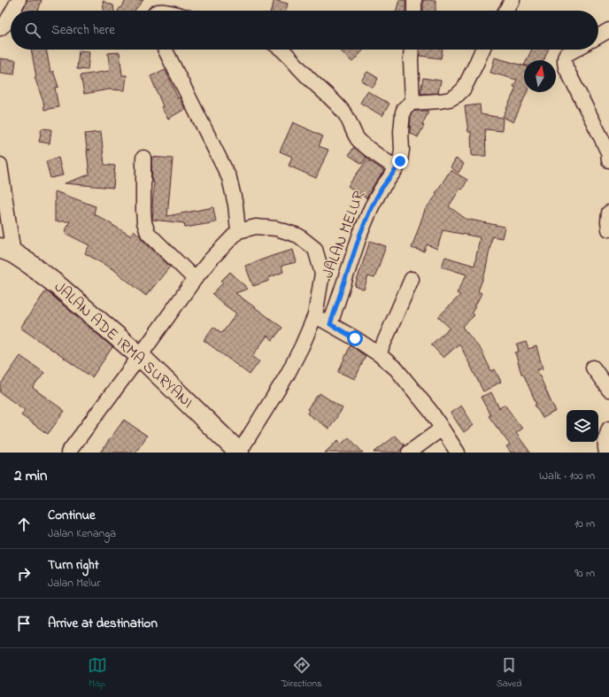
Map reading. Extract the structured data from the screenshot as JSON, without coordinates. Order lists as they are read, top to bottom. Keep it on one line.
{"streets":{"highway":["JALAN ADE IRMA SURYANI"],"street":["JALAN MELUR"]},"north":"top","page":{"search":"Search here","heading":["2 min","Walk · 100 m"],"list":[["Continue","Jalan Kenanga","10 m"],["Turn right","Jalan Melur","90 m"],"Arrive at destination"],"nav":["Map","Directions","Saved"]}}
